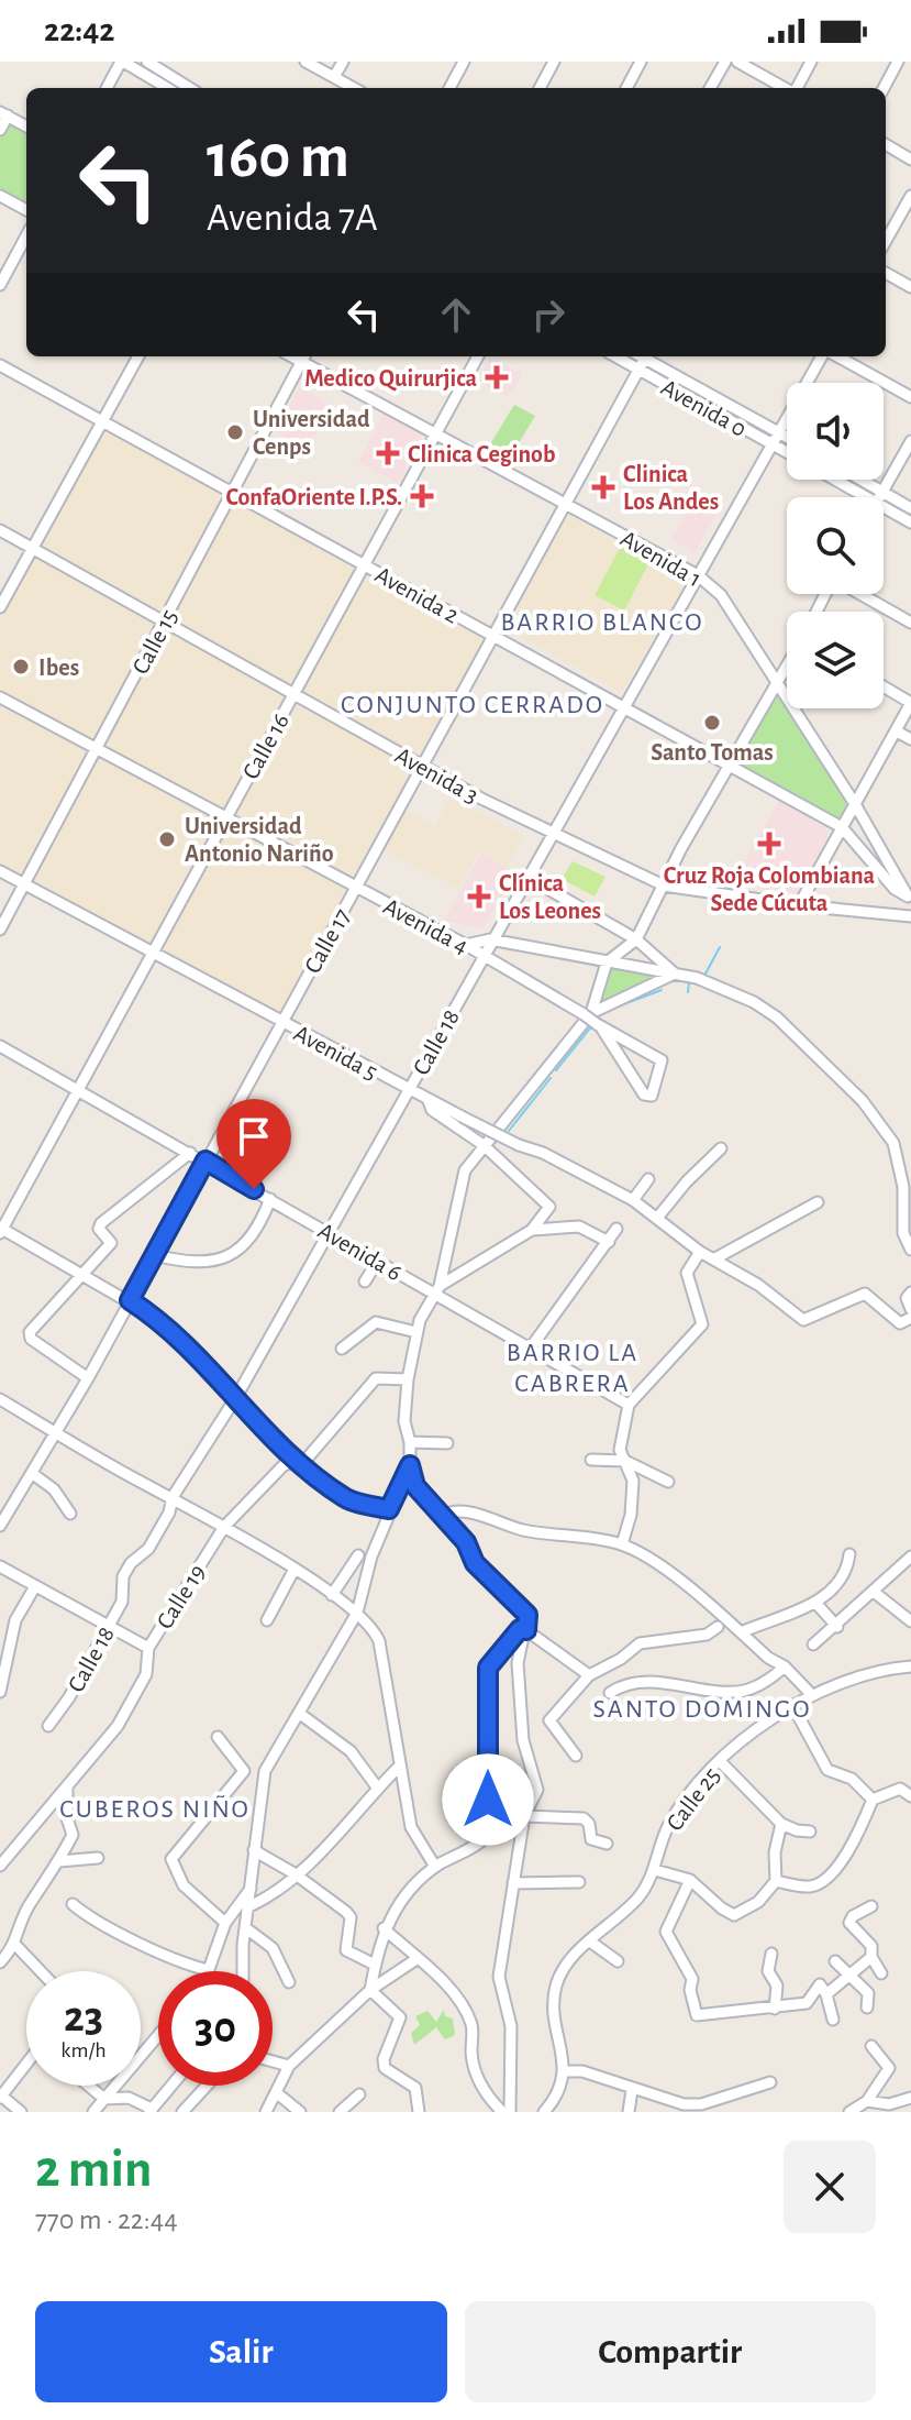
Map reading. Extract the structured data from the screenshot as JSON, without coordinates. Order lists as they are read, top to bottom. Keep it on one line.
{"streets":{"street":["Avenida 0","Avenida 1","Avenida 2","Calle 15","Calle 16","Avenida 3","Avenida 4","Calle 17","Calle 18","Avenida 5","Avenida 6","Calle 19","Calle 25"]},"crossings":[["Avenida 0","Calle 17"],["Avenida 0","Calle 18"],["Avenida 1","Avenida 2"],["Avenida 1","Calle 15"],["Avenida 1","Calle 16"],["Avenida 1","Calle 17"],["Avenida 1","Calle 18"],["Avenida 2","Calle 15"],["Avenida 2","Calle 16"],["Avenida 2","Calle 17"],["Avenida 2","Calle 18"],["Calle 15","Avenida 3"],["Calle 15","Avenida 4"],["Calle 15","Avenida 5"],["Calle 16","Avenida 3"],["Calle 16","Avenida 4"],["Calle 16","Avenida 5"],["Calle 16","Avenida 6"],["Avenida 3","Calle 17"],["Avenida 3","Calle 18"],["Avenida 4","Calle 17"],["Avenida 4","Calle 18"],["Calle 17","Avenida 5"],["Calle 17","Avenida 6"],["Calle 18","Avenida 5"],["Calle 18","Avenida 6"]],"districts":["BARRIO BLANCO","CONJUNTO CERRADO","BARRIO LA CABRERA","SANTO DOMINGO","CUBEROS NIÑO"],"places":{"health":["Medico Quirurjica","Clinica Ceginob","Clinica Los Andes","ConfaOriente I.P.S.","Cruz Roja Colombiana Sede Cúcuta","Clínica Los Leones"],"other":["Universidad Cenps","Ibes","Santo Tomas","Universidad Antonio Nariño"]},"page":{"status":"22:42","turn":["160 m","Avenida 7A"],"speed":"23 km/h","limit":"30","heading":["2 min","770 m · 22:44"],"buttons":["Salir","Compartir"]}}
